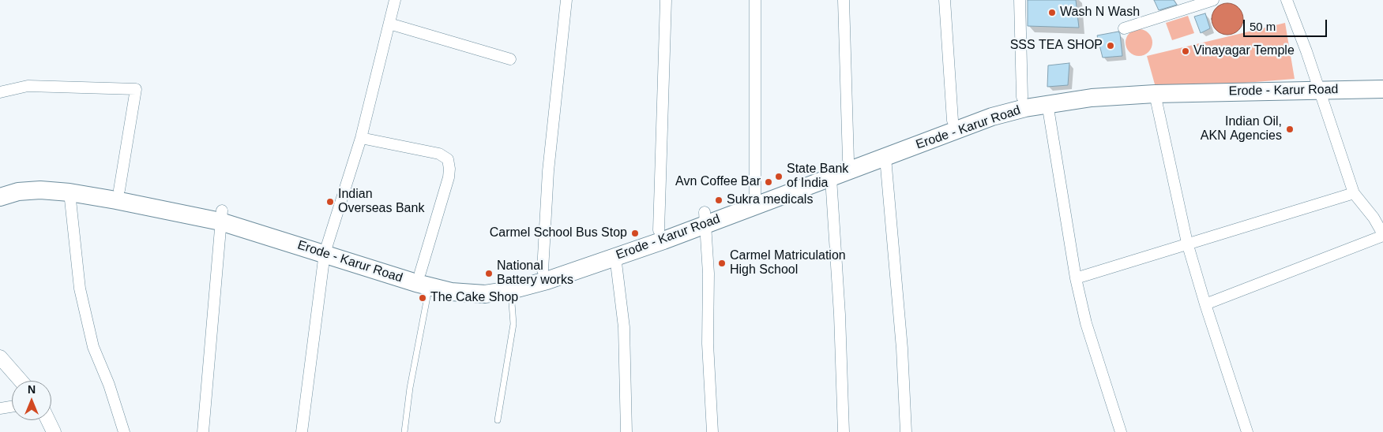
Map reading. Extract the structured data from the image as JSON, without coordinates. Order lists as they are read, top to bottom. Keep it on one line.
{"streets":{"main road":["Erode - Karur Road"]},"places":["Wash N Wash","SSS TEA SHOP","Vinayagar Temple","Indian Oil, AKN Agencies","State Bank of India","Avn Coffee Bar","Sukra medicals","Indian Overseas Bank","Carmel School Bus Stop","Carmel Matriculation High School","National Battery works","The Cake Shop"],"scale_bar":"50 m","north":"top"}
